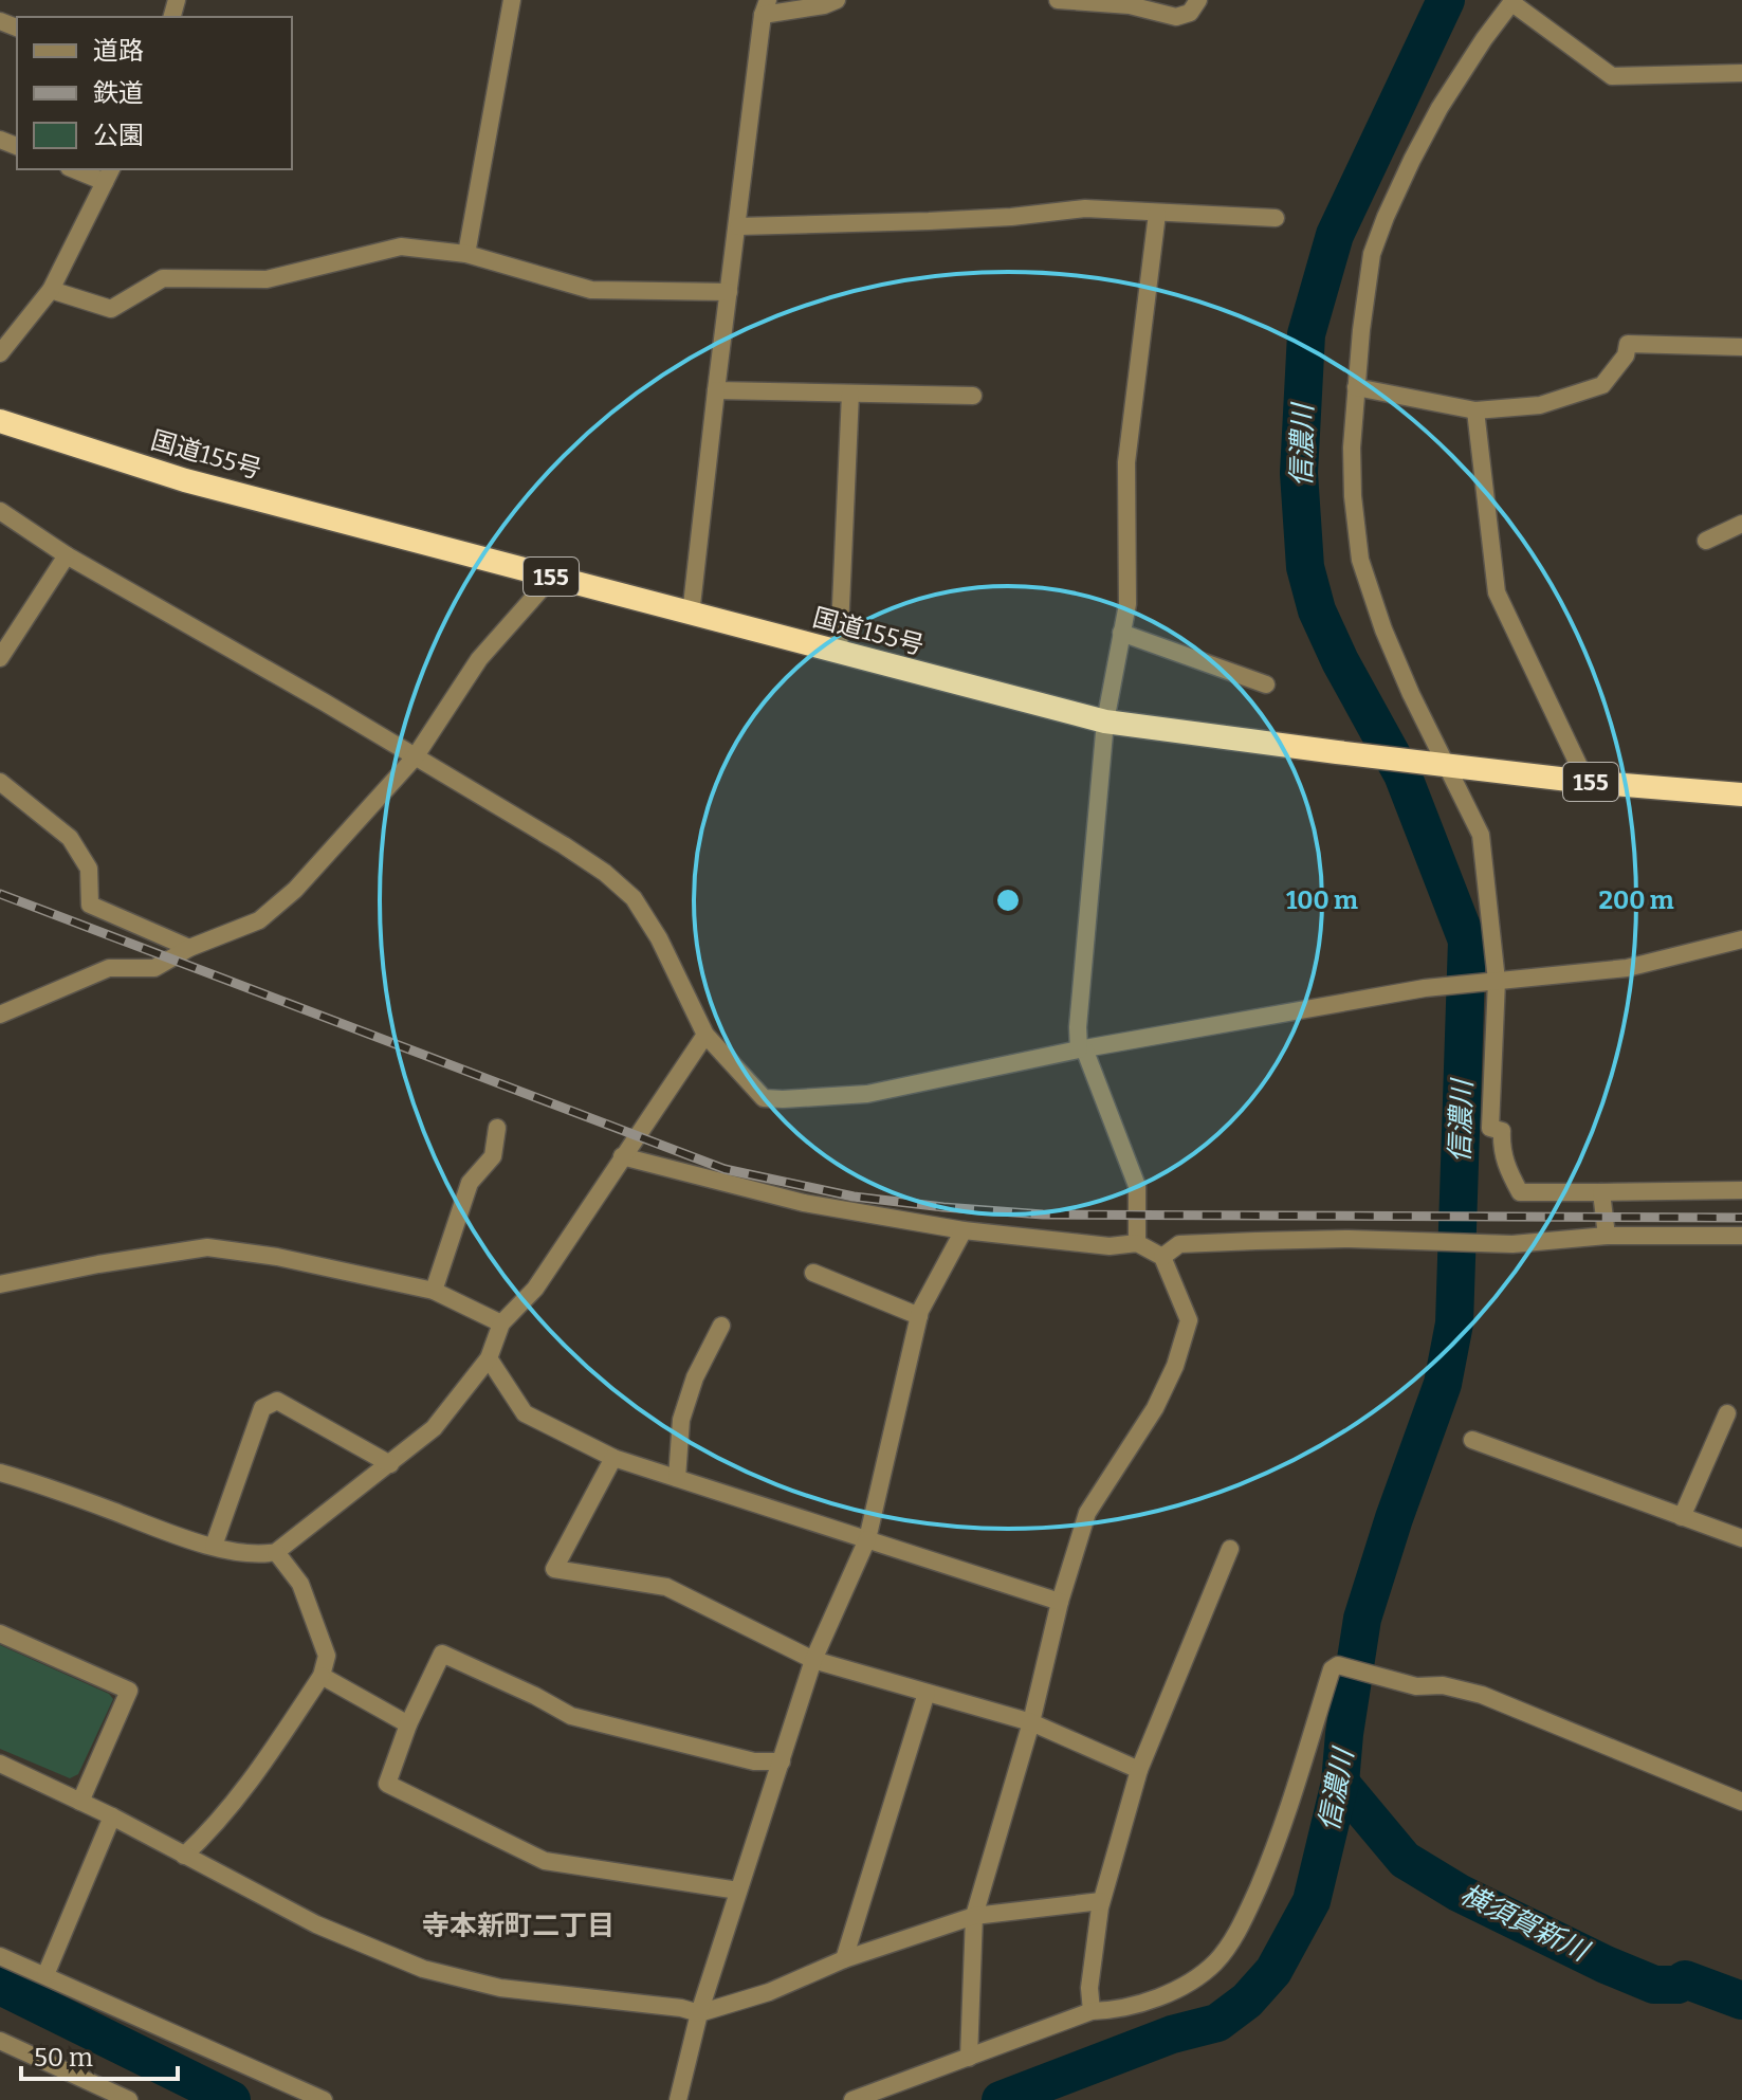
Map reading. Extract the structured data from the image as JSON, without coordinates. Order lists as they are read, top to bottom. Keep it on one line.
{"streets":{"highway":["国道155号","155"]},"districts":["寺本新町二丁目"],"water":["信濃川","横須賀新川"],"legend":["道路","鉄道","公園"],"scale_bar":"50 m","rings":["100 m","200 m"]}
